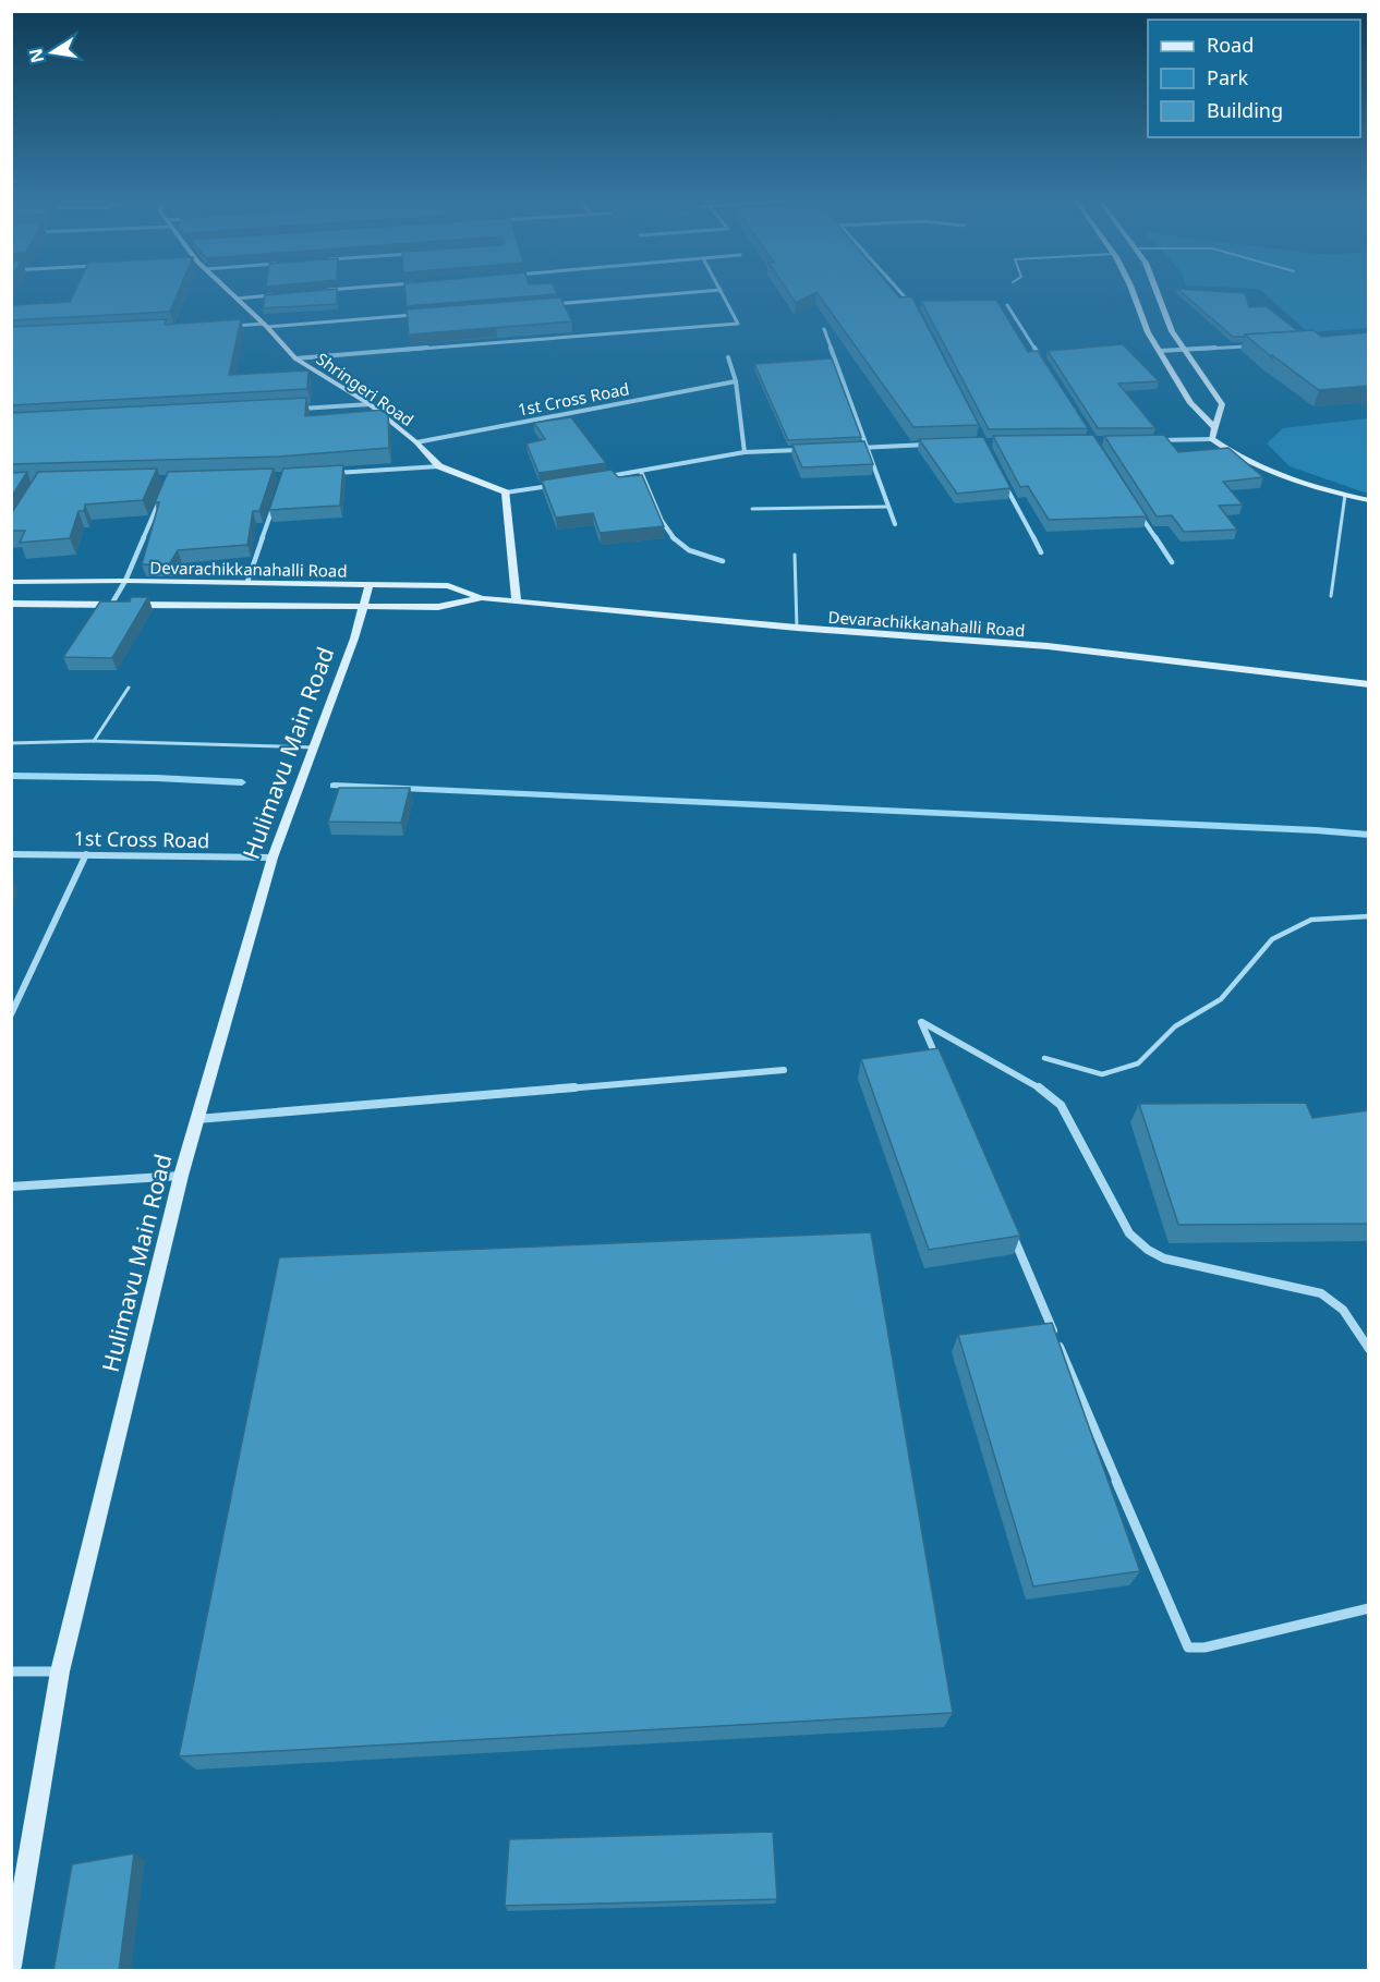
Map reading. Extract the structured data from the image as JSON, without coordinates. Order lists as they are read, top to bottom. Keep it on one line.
{"streets":{"main road":["Shringeri Road","Devarachikkanahalli Road","Hulimavu Main Road"],"street":["1st Cross Road"]},"crossings":[["Shringeri Road","1st Cross Road"],["1st Cross Road","Hulimavu Main Road"],["Devarachikkanahalli Road","Hulimavu Main Road"]],"legend":["Road","Park","Building"],"north":"left"}
